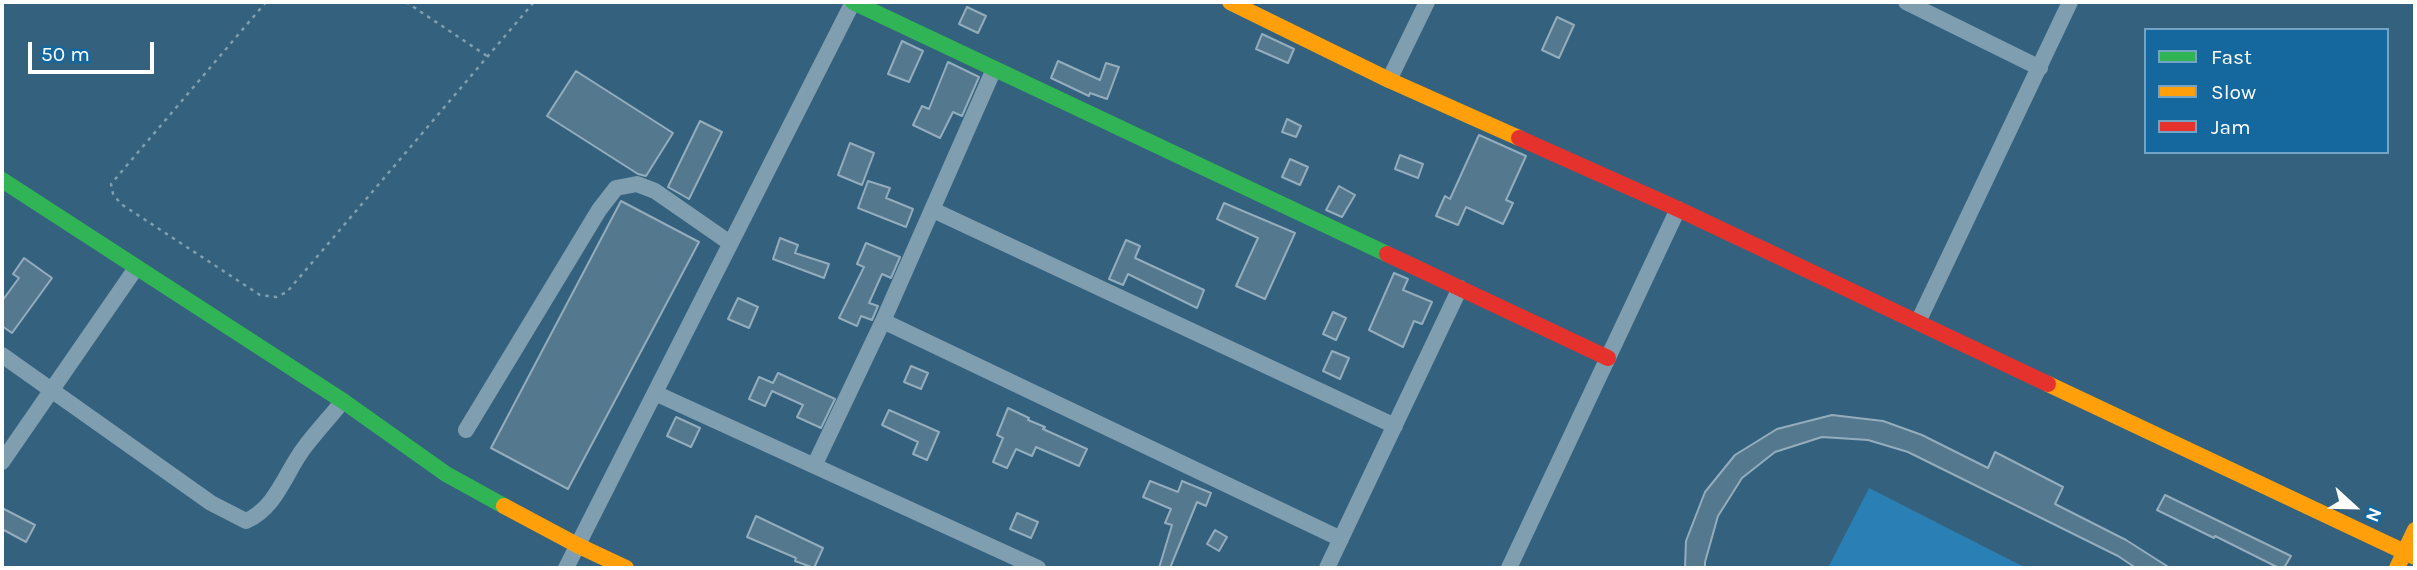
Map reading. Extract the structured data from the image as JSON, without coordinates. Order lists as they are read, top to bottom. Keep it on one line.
{"legend":["Fast","Slow","Jam"],"scale_bar":"50 m","north":"right"}
